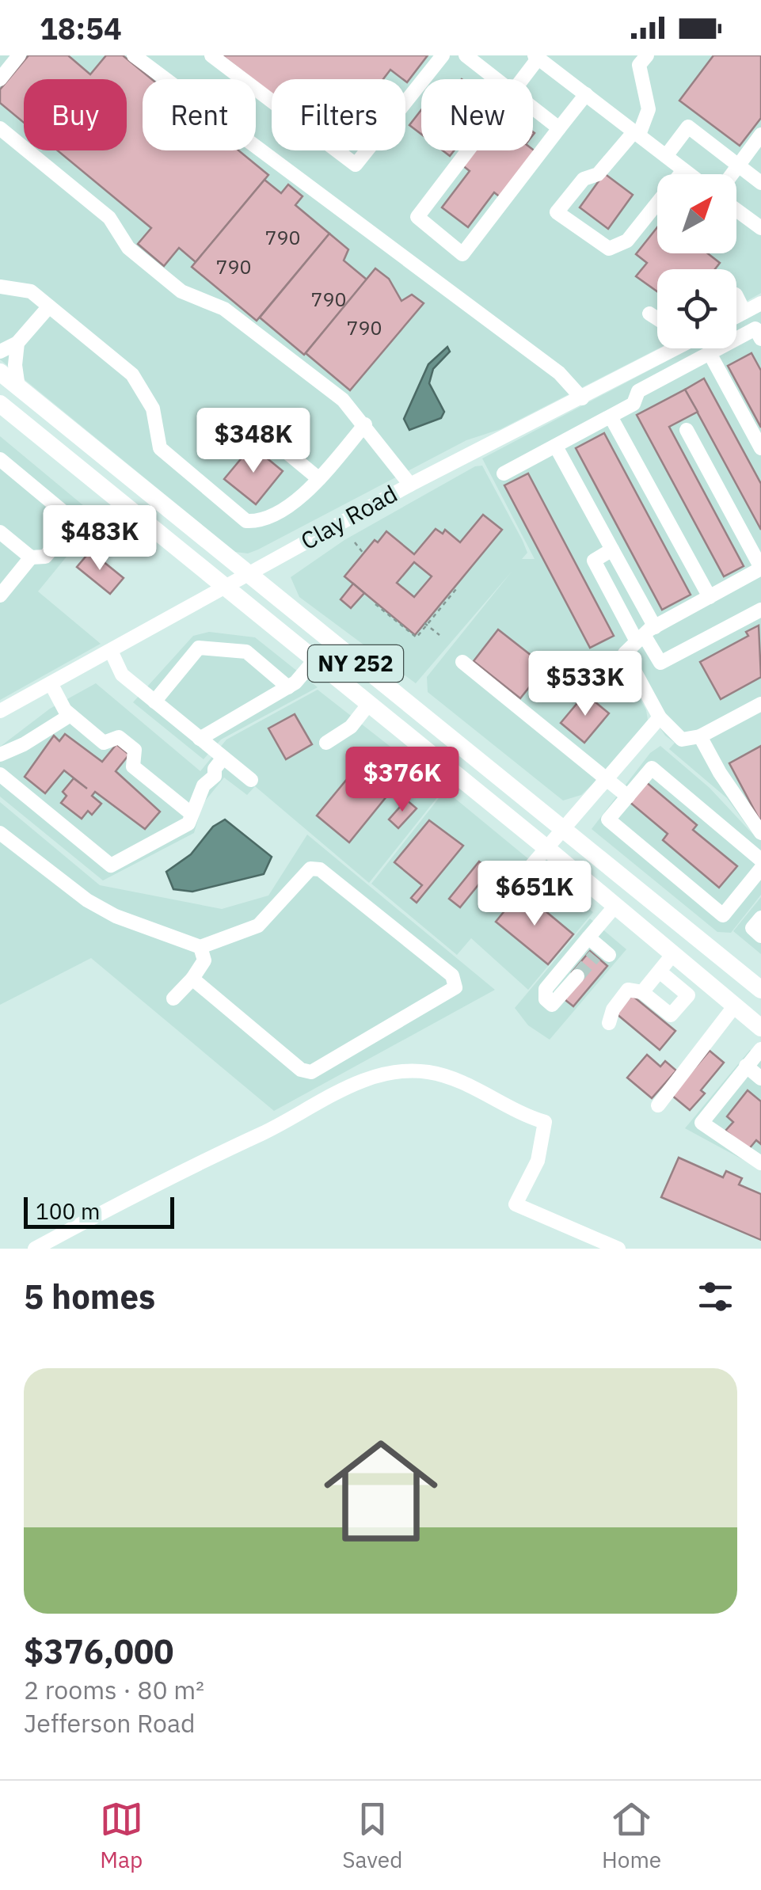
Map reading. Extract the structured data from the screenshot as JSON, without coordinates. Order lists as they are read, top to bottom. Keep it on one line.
{"streets":{"main road":["NY 252"],"street":["Clay Road"]},"crossings":[["Clay Road","NY 252"]],"house_numbers":["790","790","790","790"],"scale_bar":"100 m","north":"top right","page":{"status":"18:54","chip":["Buy","Rent","Filters","New"],"price":["$348K","$483K","$533K","$376K","$651K"],"scale":"100 m","heading":"5 homes","list":[{"name":"$376,000","note":"2 rooms · 80 m² · Jefferson Road"}],"tabs":["Map","Saved","Home"]}}
